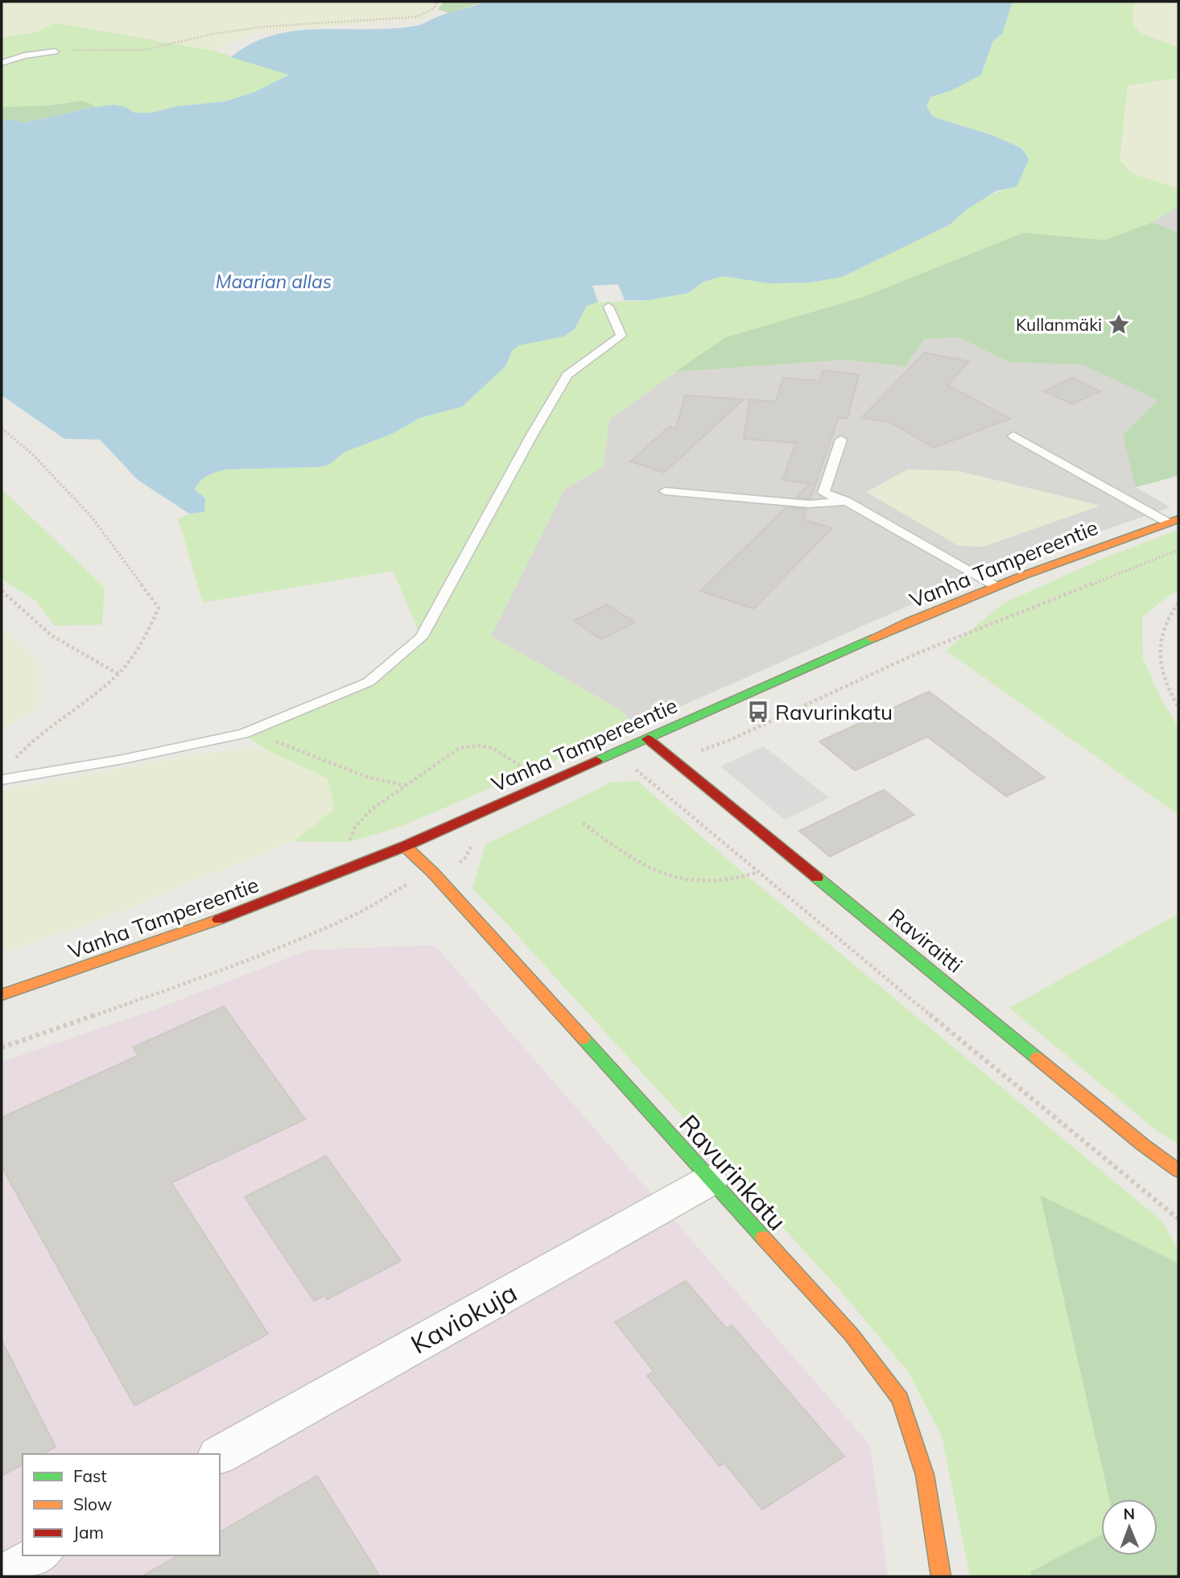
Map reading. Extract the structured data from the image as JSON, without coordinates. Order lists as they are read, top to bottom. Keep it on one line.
{"streets":{"street":["Vanha Tampereentie","Raviraitti","Ravurinkatu","Kaviokuja"]},"crossings":[["Vanha Tampereentie","Raviraitti"],["Vanha Tampereentie","Ravurinkatu"],["Ravurinkatu","Kaviokuja"]],"water":["Maarian allas"],"places":{"place":["Kullanmäki"],"bus stop":["Ravurinkatu"]},"legend":["Fast","Slow","Jam"],"north":"top"}
